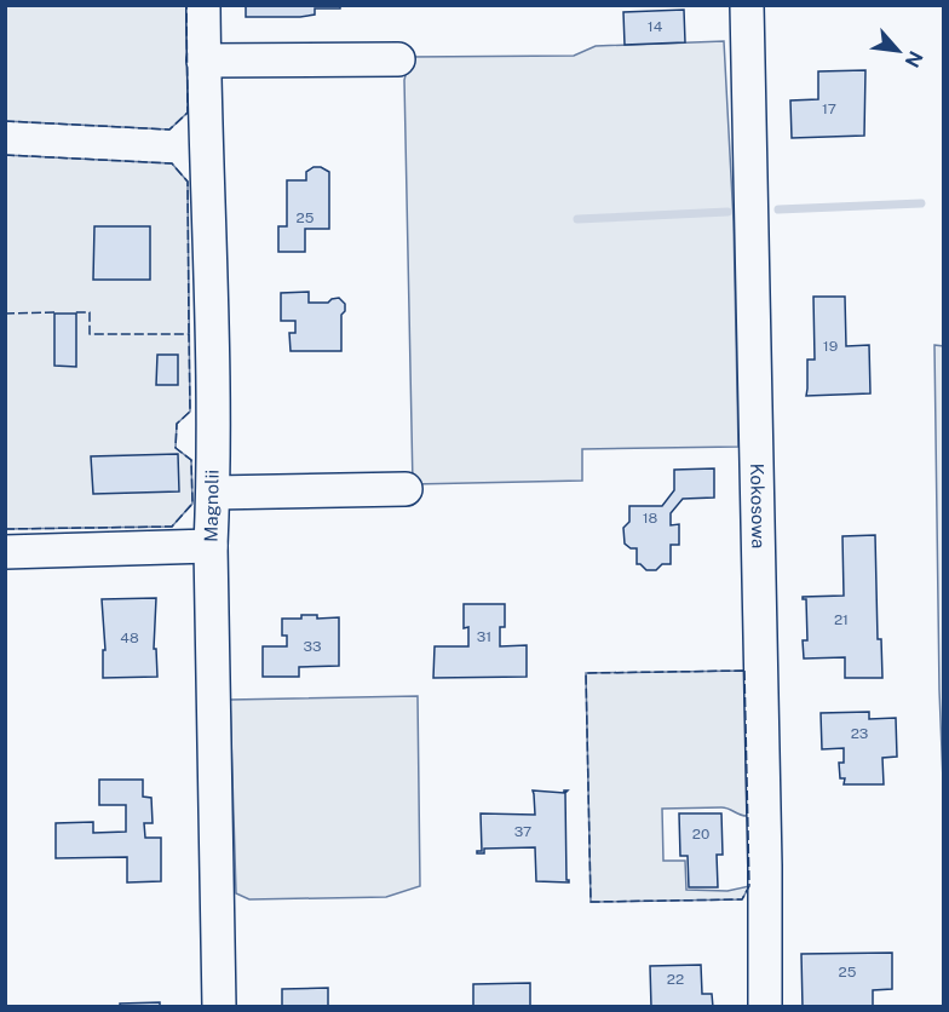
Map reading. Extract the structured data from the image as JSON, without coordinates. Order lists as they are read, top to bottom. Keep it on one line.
{"streets":{"street":["Magnolii","Kokosowa"]},"house_numbers":["14","17","25","19","18","21","31","48","33","23","37","20","25","22"],"north":"bottom right"}
